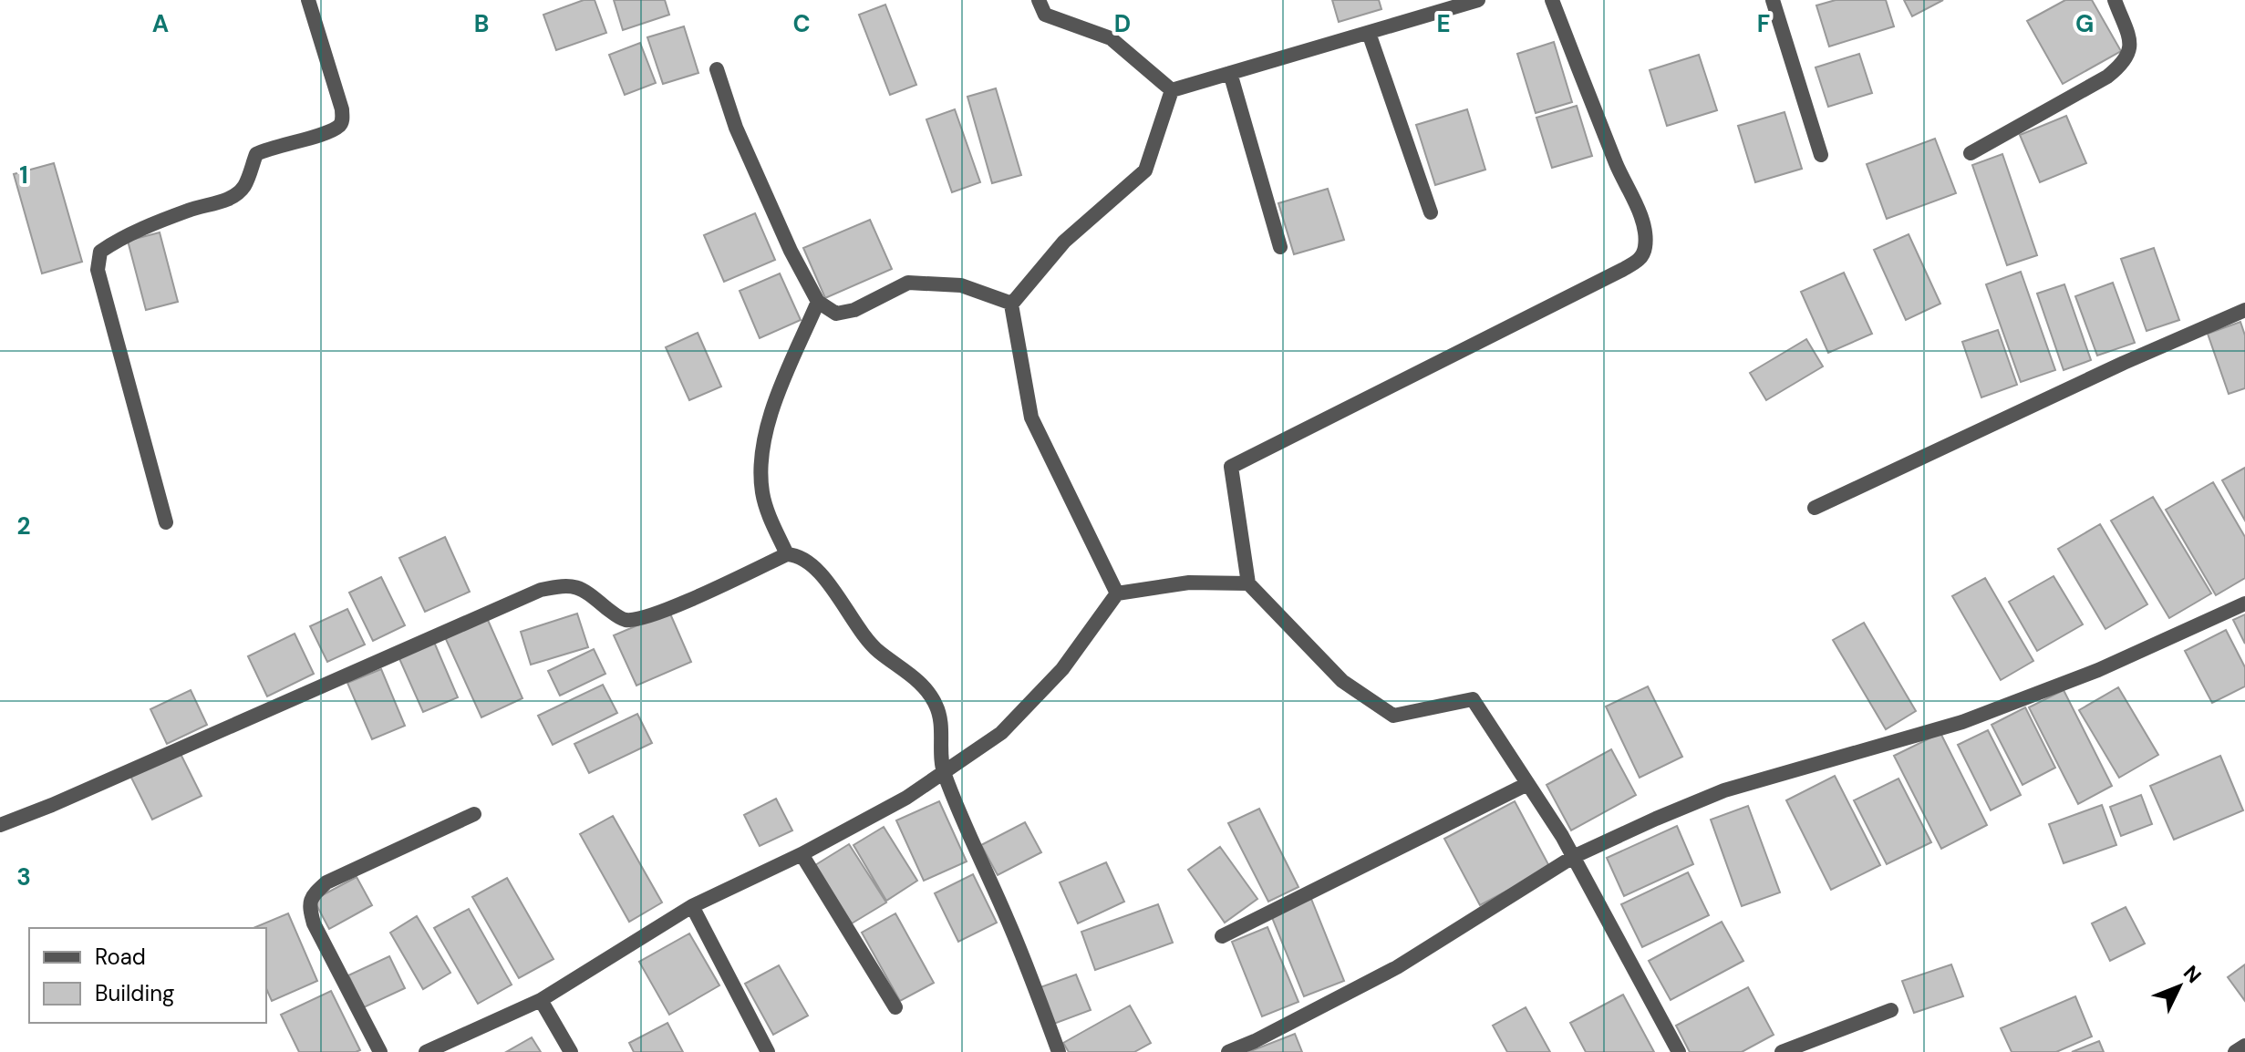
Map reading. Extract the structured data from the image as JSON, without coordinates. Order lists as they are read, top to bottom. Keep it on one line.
{"legend":["Road","Building"],"north":"top right","grid":{"columns":["A","B","C","D","E","F","G"],"rows":["1","2","3"]}}
